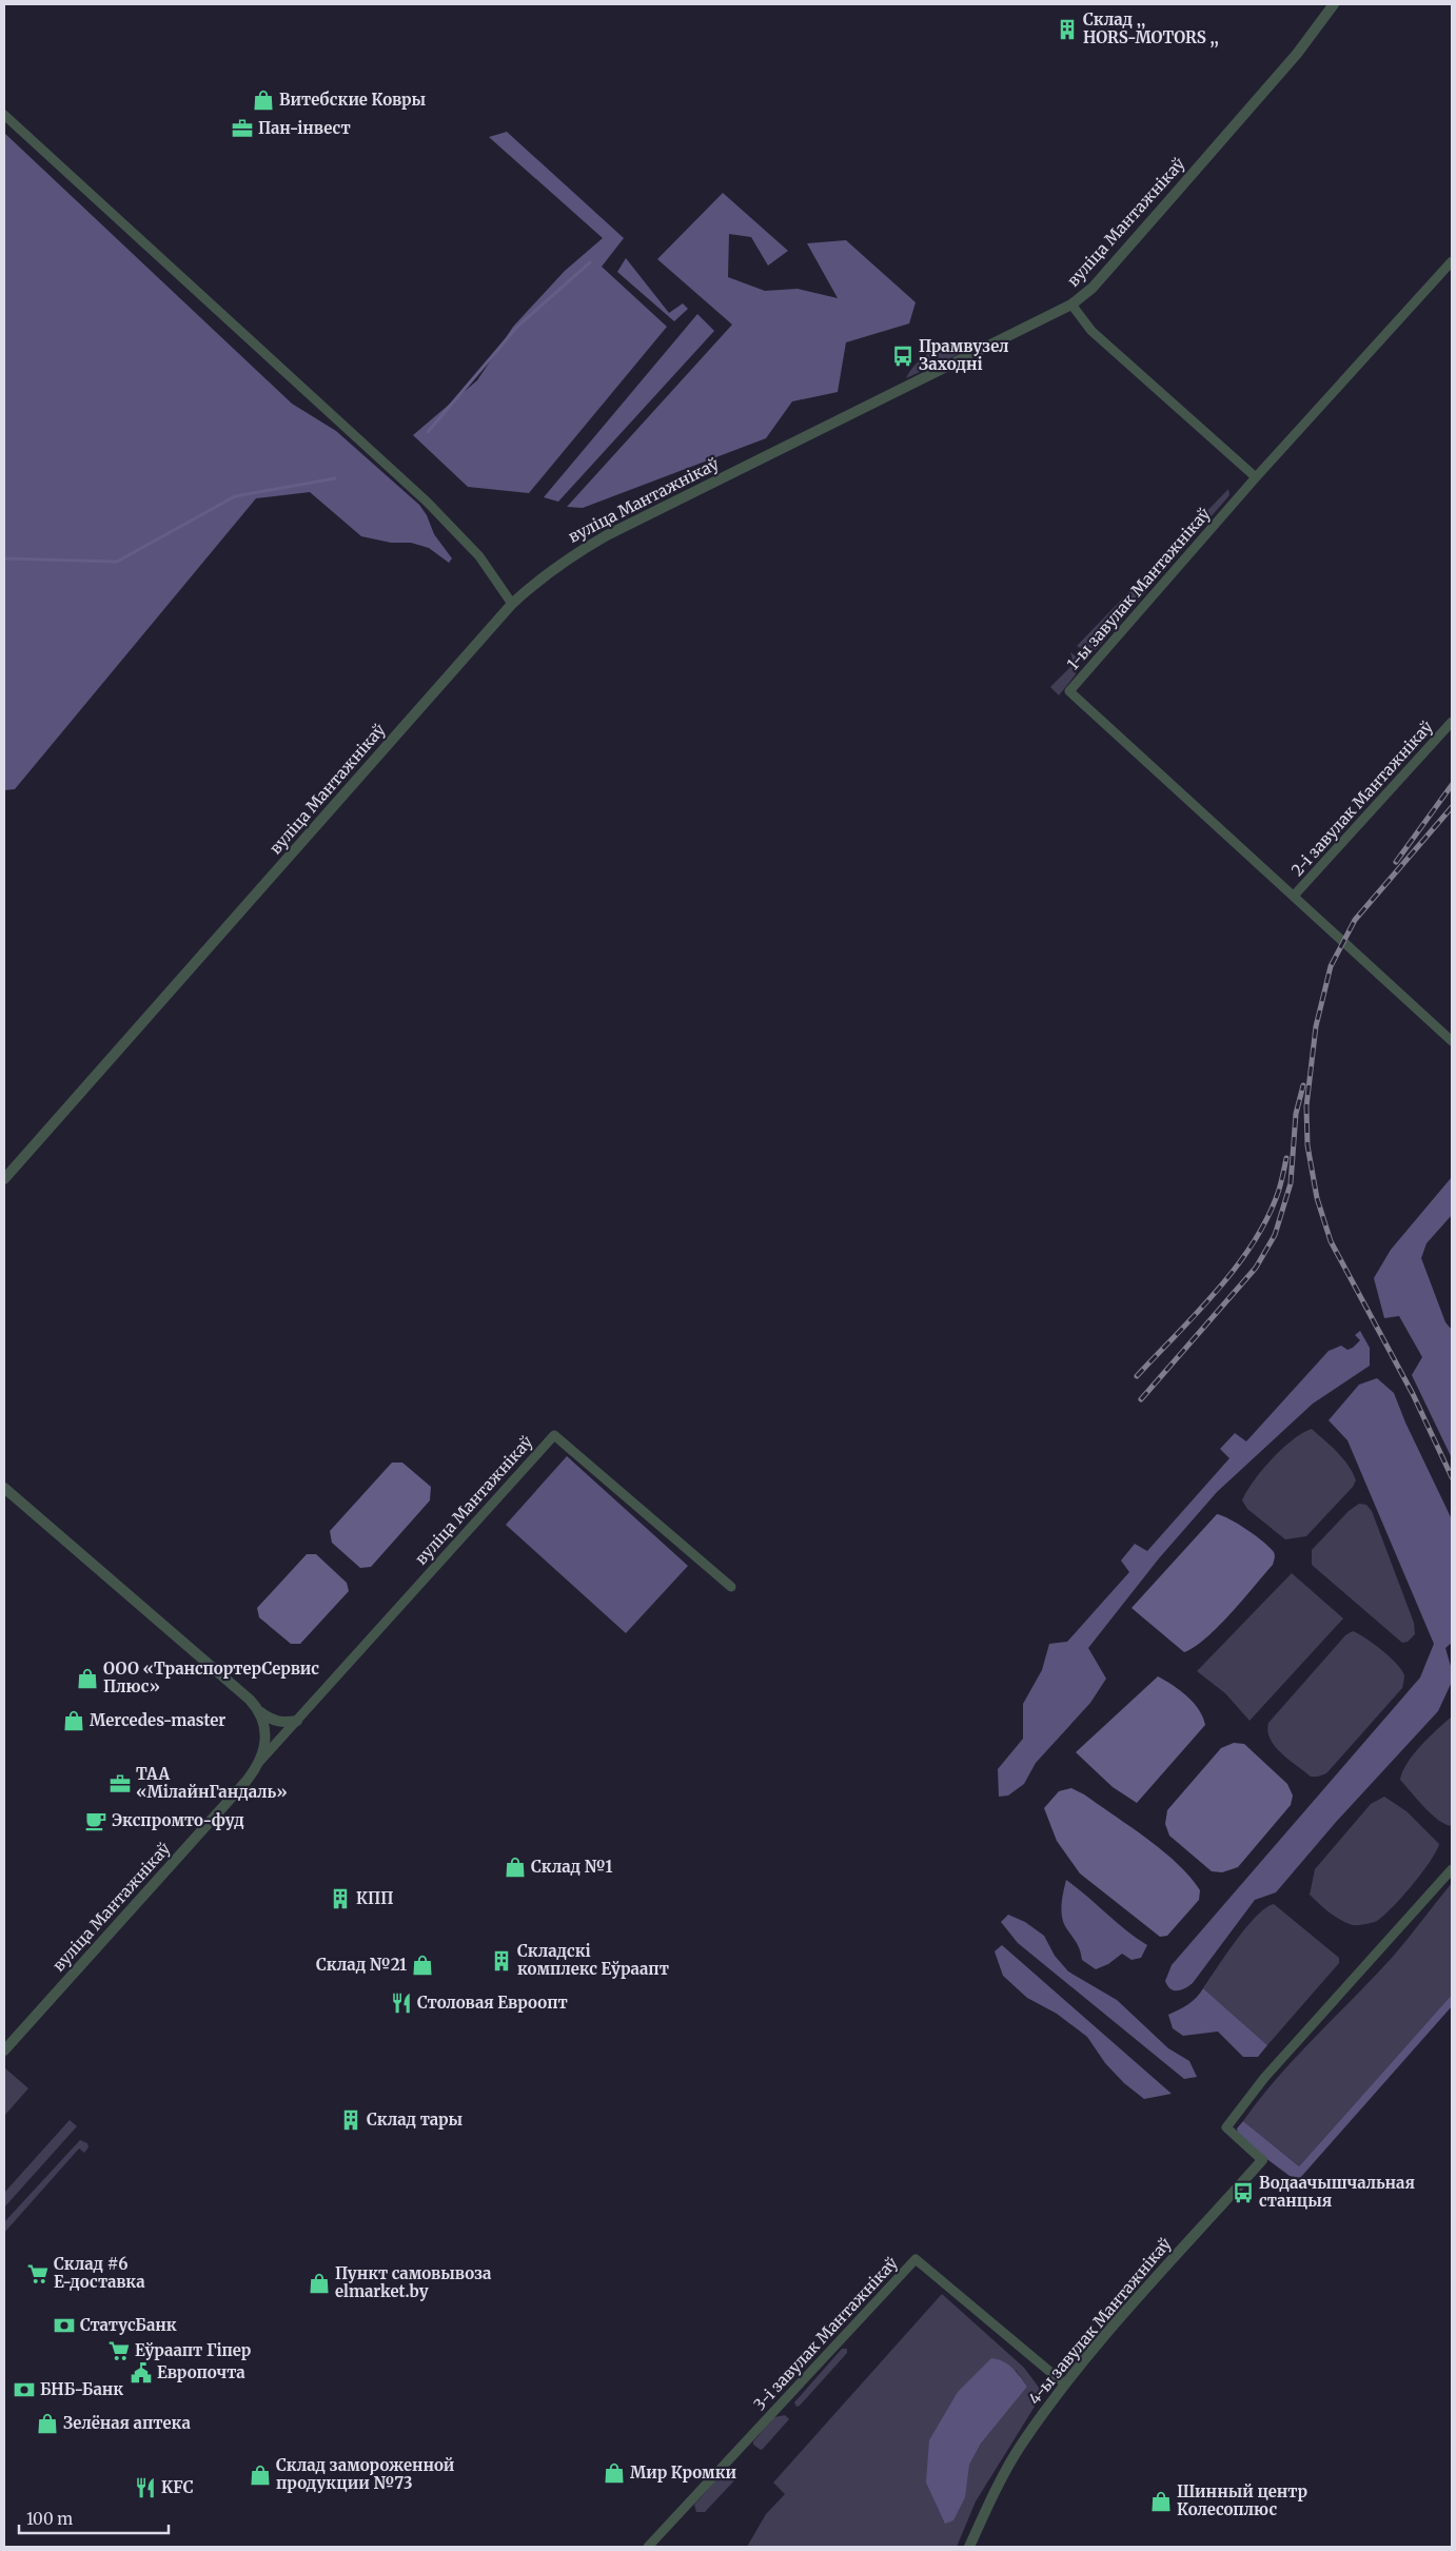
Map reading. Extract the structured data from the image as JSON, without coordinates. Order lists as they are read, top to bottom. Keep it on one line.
{"streets":{"street":["вуліца Мантажнікаў","1-ы завулак Мантажнікаў","2-і завулак Мантажнікаў","4-ы завулак Мантажнікаў","3-і завулак Мантажнікаў"]},"crossings":[["1-ы завулак Мантажнікаў","2-і завулак Мантажнікаў"],["4-ы завулак Мантажнікаў","3-і завулак Мантажнікаў"]],"places":{"building":["Склад ,, HORS-MOTORS ,,","КПП","Складскі комплекс Еўраапт","Склад тары"],"shop":["Витебские Ковры","ООО «ТранспортерСервис Плюс»","Mercedes-master","Склад №1","Склад №21","Пункт самовывоза elmarket.by","Зелёная аптека","Мир Кромки","Склад замороженной продукции №73","Шинный центр Колесоплюс"],"office":["Пан-інвест","ТАА «МілайнГандаль»"],"bus stop":["Прамвузел Заходні","Водаачышчальная станцыя"],"cafe":["Экспромто-фуд"],"restaurant":["Столовая Евроопт","KFC"],"supermarket":["Склад #6 Е-доставка","Еўраапт Гіпер"],"bank":["СтатусБанк","БНБ-Банк"],"public building":["Европочта"]},"scale_bar":"100 m"}
